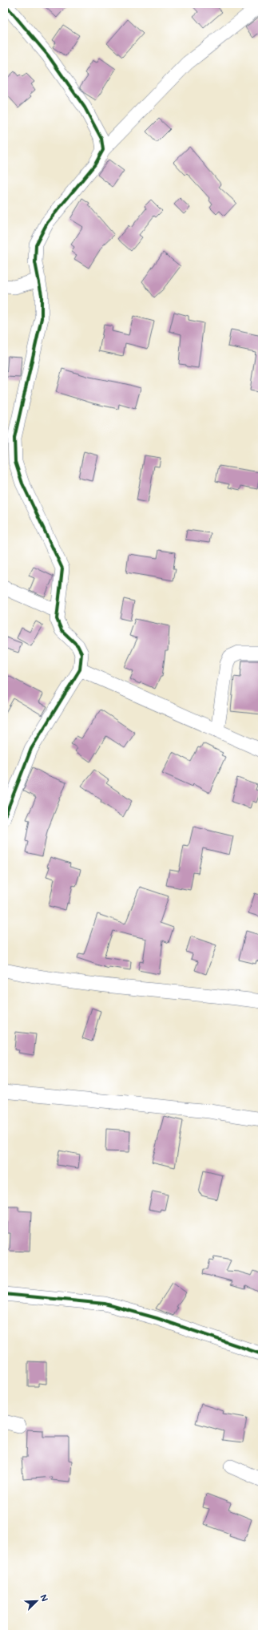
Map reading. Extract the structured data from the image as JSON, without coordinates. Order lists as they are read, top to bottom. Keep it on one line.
{"north":"top right"}
